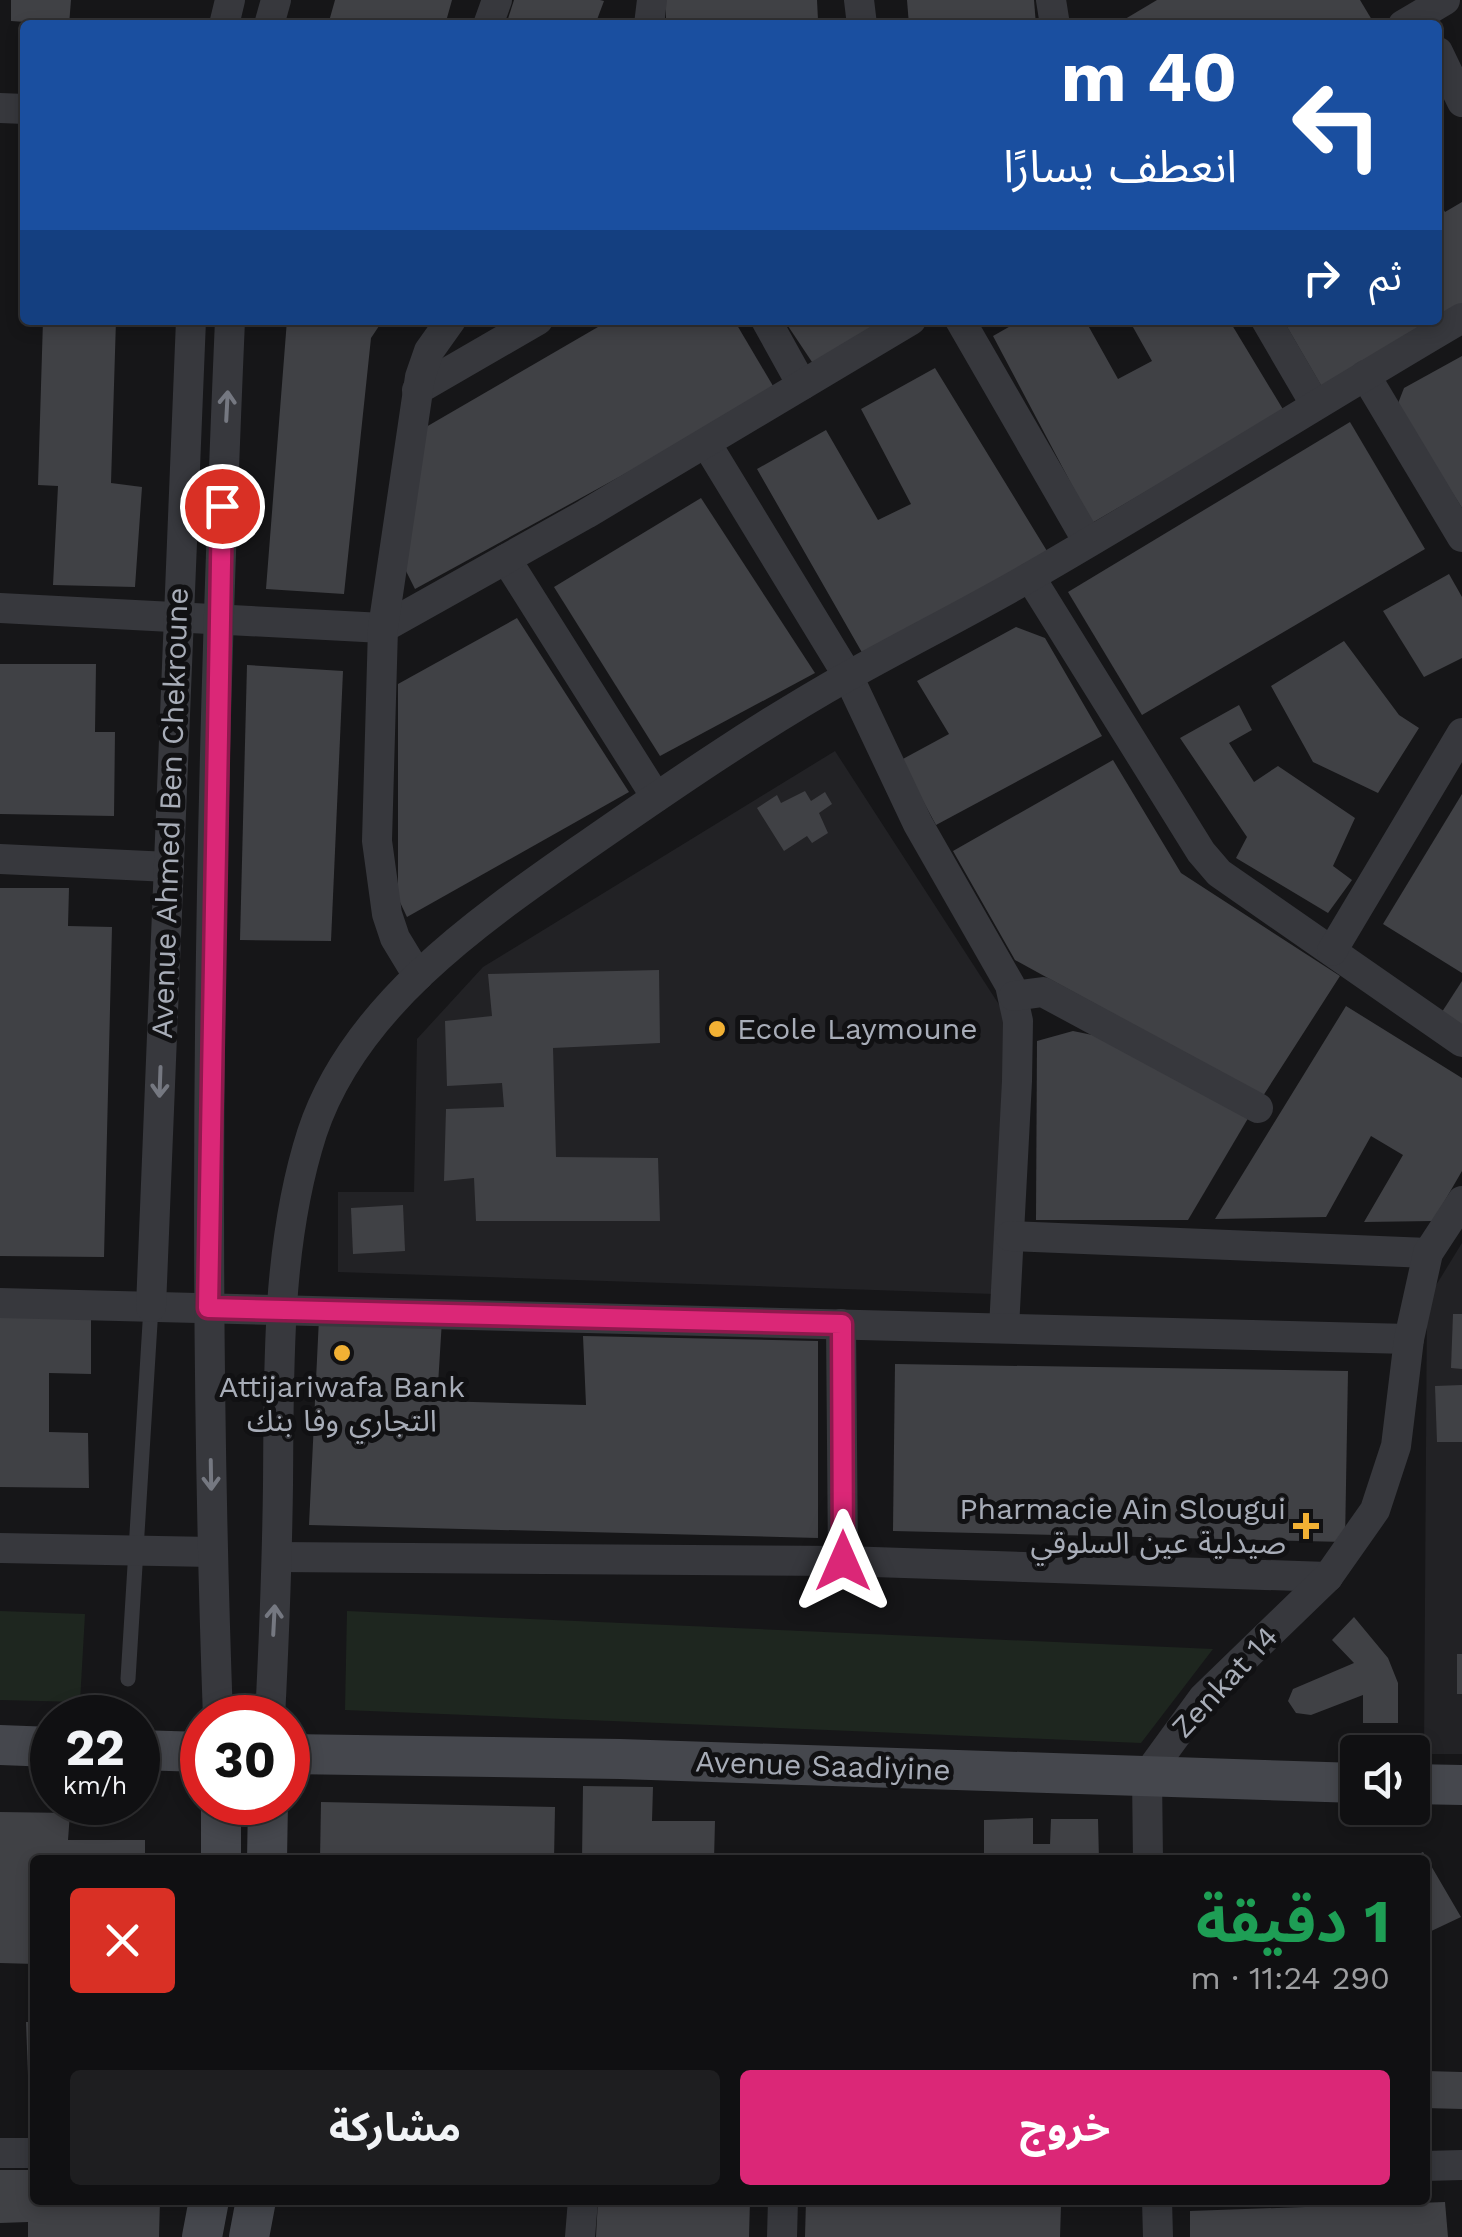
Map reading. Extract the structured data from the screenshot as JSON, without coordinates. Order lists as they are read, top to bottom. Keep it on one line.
{"streets":{"main road":["Avenue Saadiyine"],"street":["Avenue Ahmed Ben Chekroune","Zenkat 14"]},"crossings":[["Zenkat 14","Avenue Saadiyine"]],"places":{"other":["Ecole Laymoune","Attijariwafa Bank التجاري وفا بنك"],"health":["Pharmacie Ain Slougui صيدلية عين السلوقي"]},"page":{"turn":["40 m","انعطف يسارًا"],"then":"ثم","speed":"22 km/h","limit":"30","heading":["1 دقيقة","290 m · 11:24"],"buttons":["خروج","مشاركة"]}}
